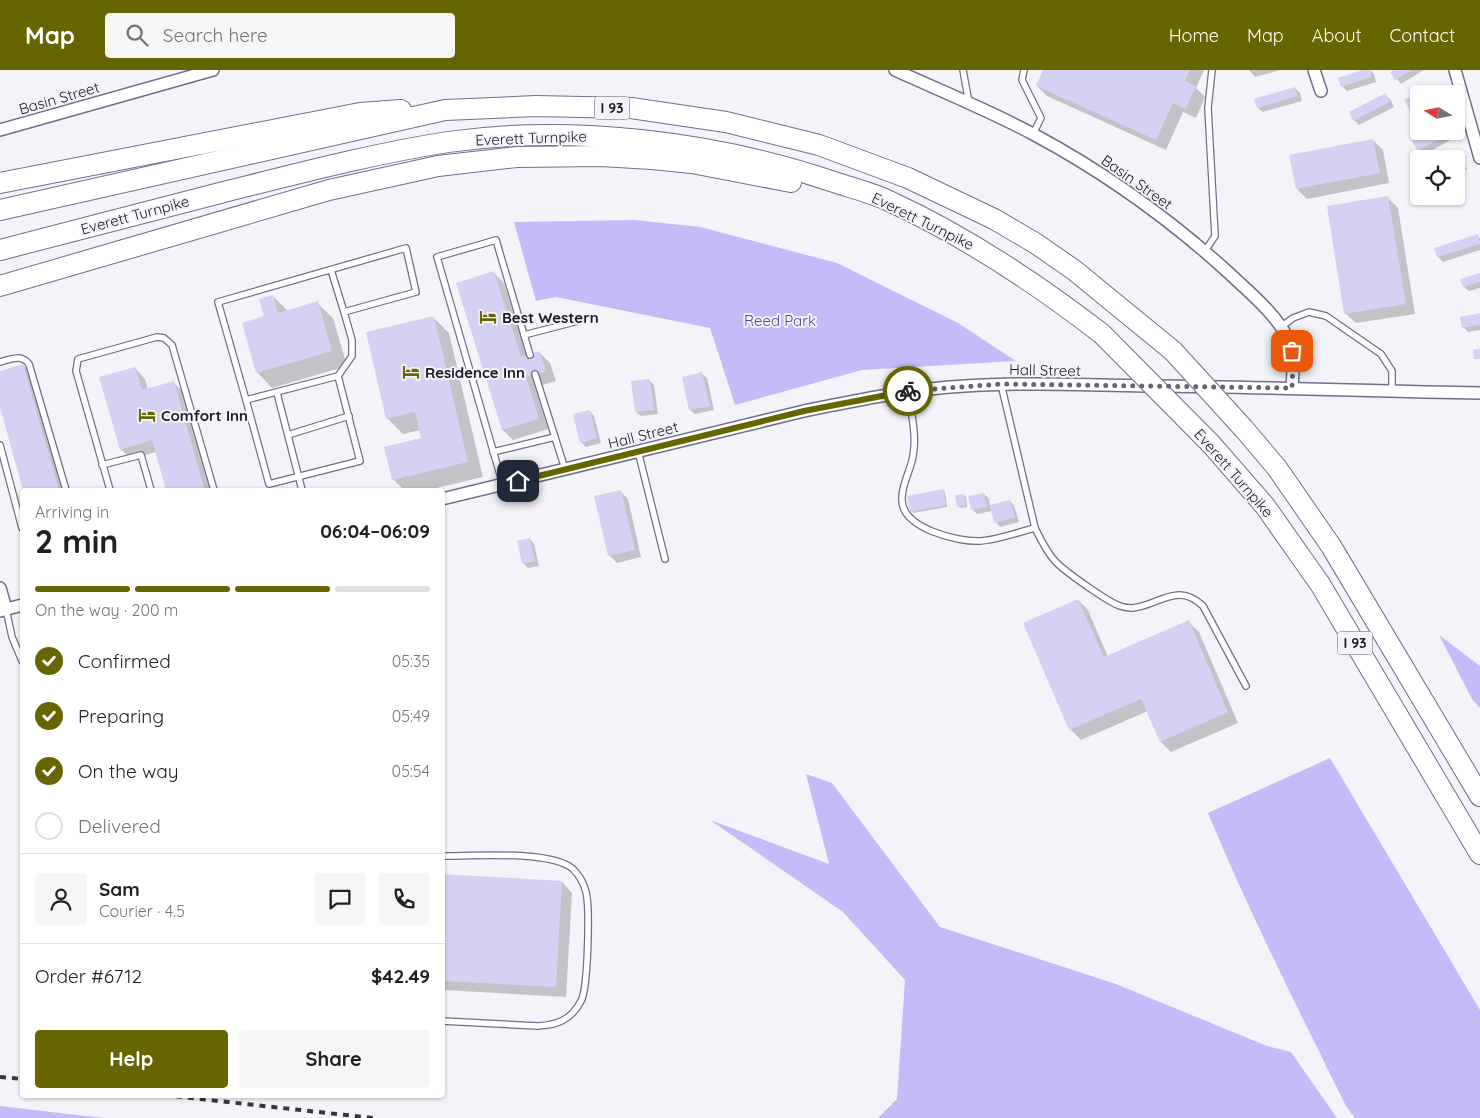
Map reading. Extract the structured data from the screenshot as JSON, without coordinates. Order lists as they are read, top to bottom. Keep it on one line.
{"streets":{"highway":["I 93","Everett Turnpike"],"street":["Basin Street","Hall Street"]},"crossings":[["Basin Street","Hall Street"]],"parks":["Reed Park"],"places":{"hotel":["Best Western","Residence Inn","Comfort Inn"]},"north":"left","page":{"header":"Map","search":"Search here","nav":["Home","Map","About","Contact"],"heading":["2 min","Arriving in","06:04–06:09"],"panel":["Sam","Courier · 4.5","Order #6712","$42.49"],"bar":"On the way · 200 m","list":[["Confirmed","05:35"],["Preparing","05:49"],["On the way","05:54"],"Delivered"],"buttons":["Help","Share"]}}
